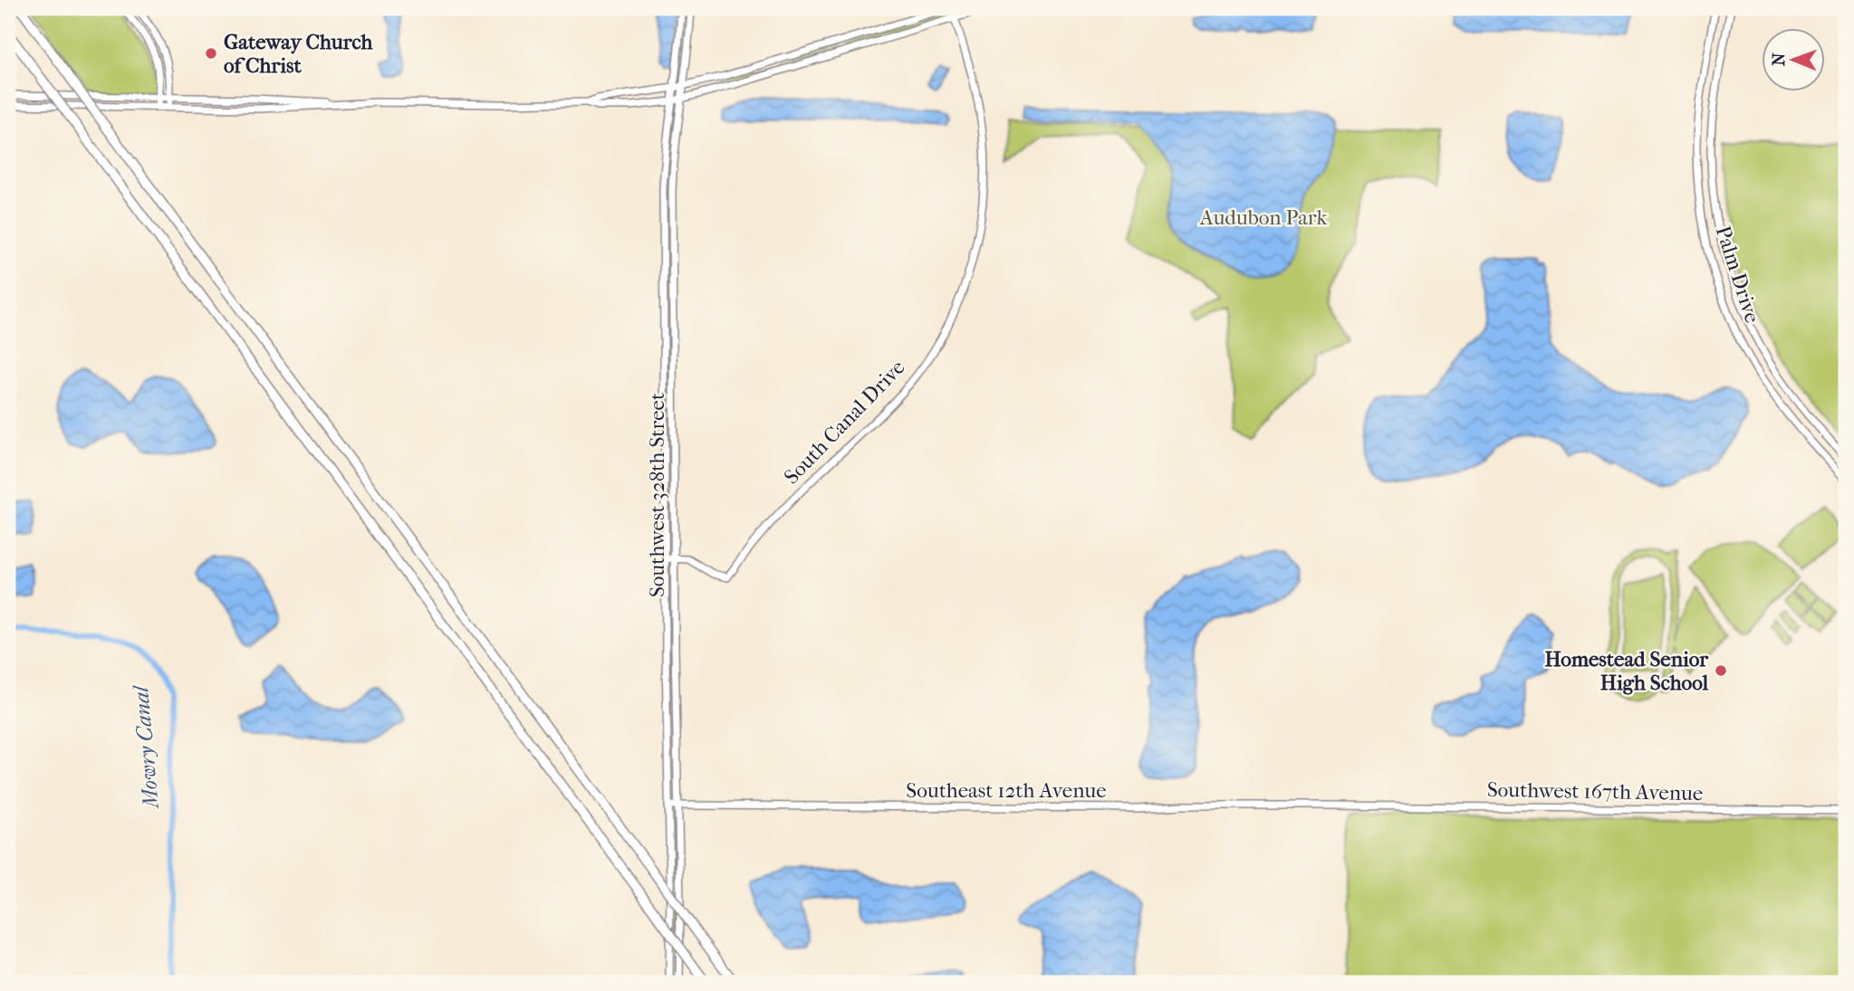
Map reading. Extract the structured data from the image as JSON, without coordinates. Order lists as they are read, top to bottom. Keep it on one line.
{"streets":{"street":["Palm Drive","South Canal Drive","Southwest 328th Street","Southeast 12th Avenue","Southwest 167th Avenue"]},"crossings":[["South Canal Drive","Southwest 328th Street"],["Southwest 328th Street","Southeast 12th Avenue"],["Southeast 12th Avenue","Southwest 167th Avenue"]],"water":["Mowry Canal"],"parks":["Audubon Park"],"places":["Gateway Church of Christ","Homestead Senior High School"],"north":"left"}
